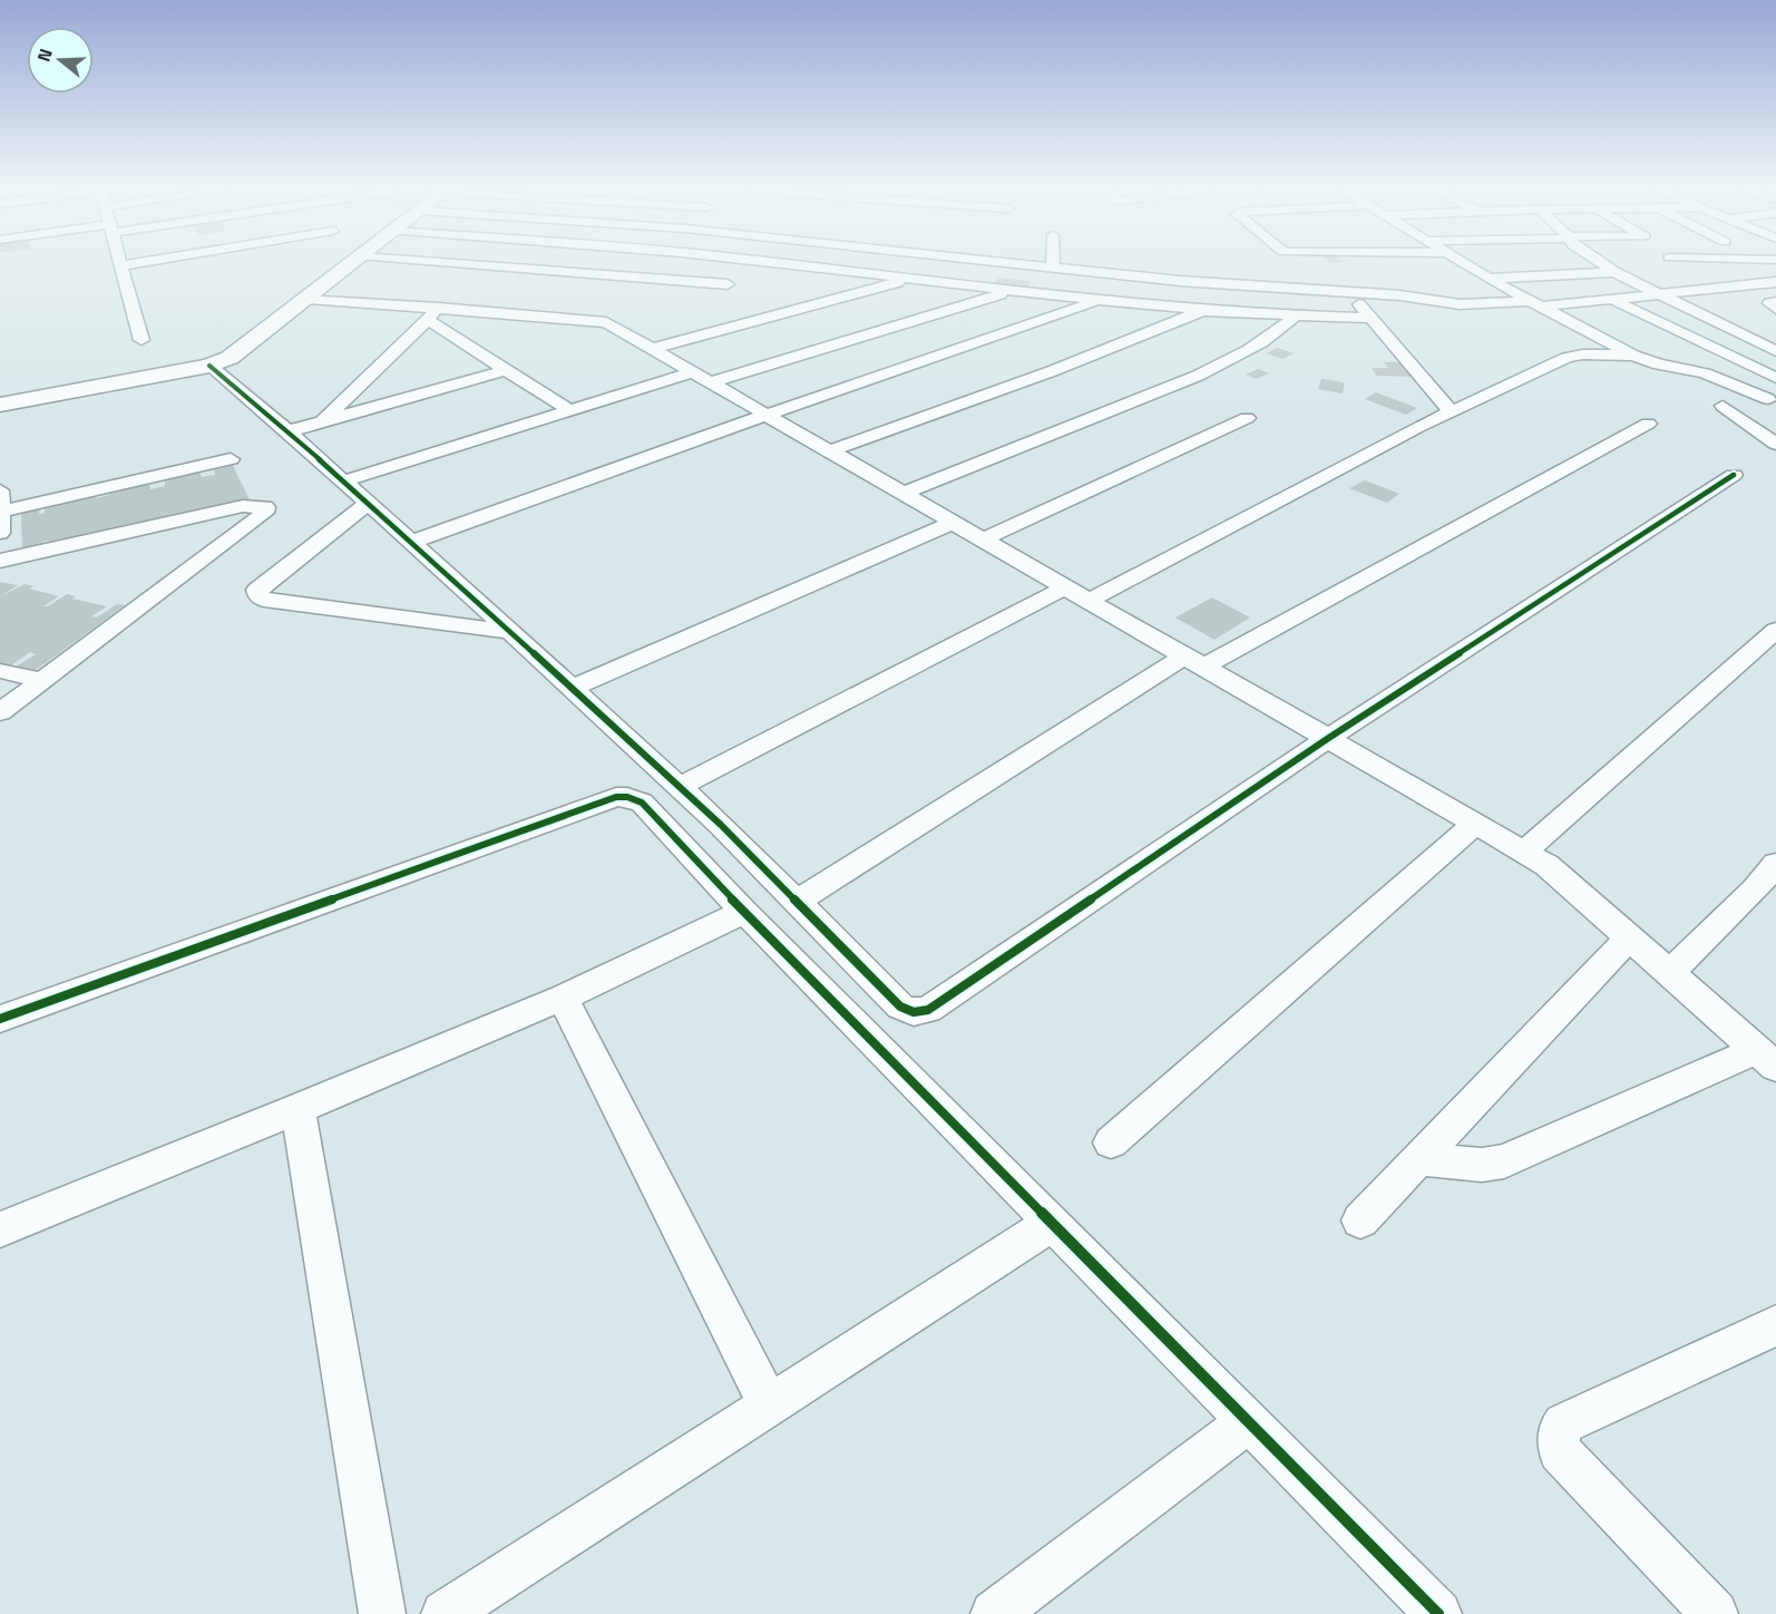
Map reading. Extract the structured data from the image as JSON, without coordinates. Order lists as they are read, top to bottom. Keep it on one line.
{"north":"left"}
